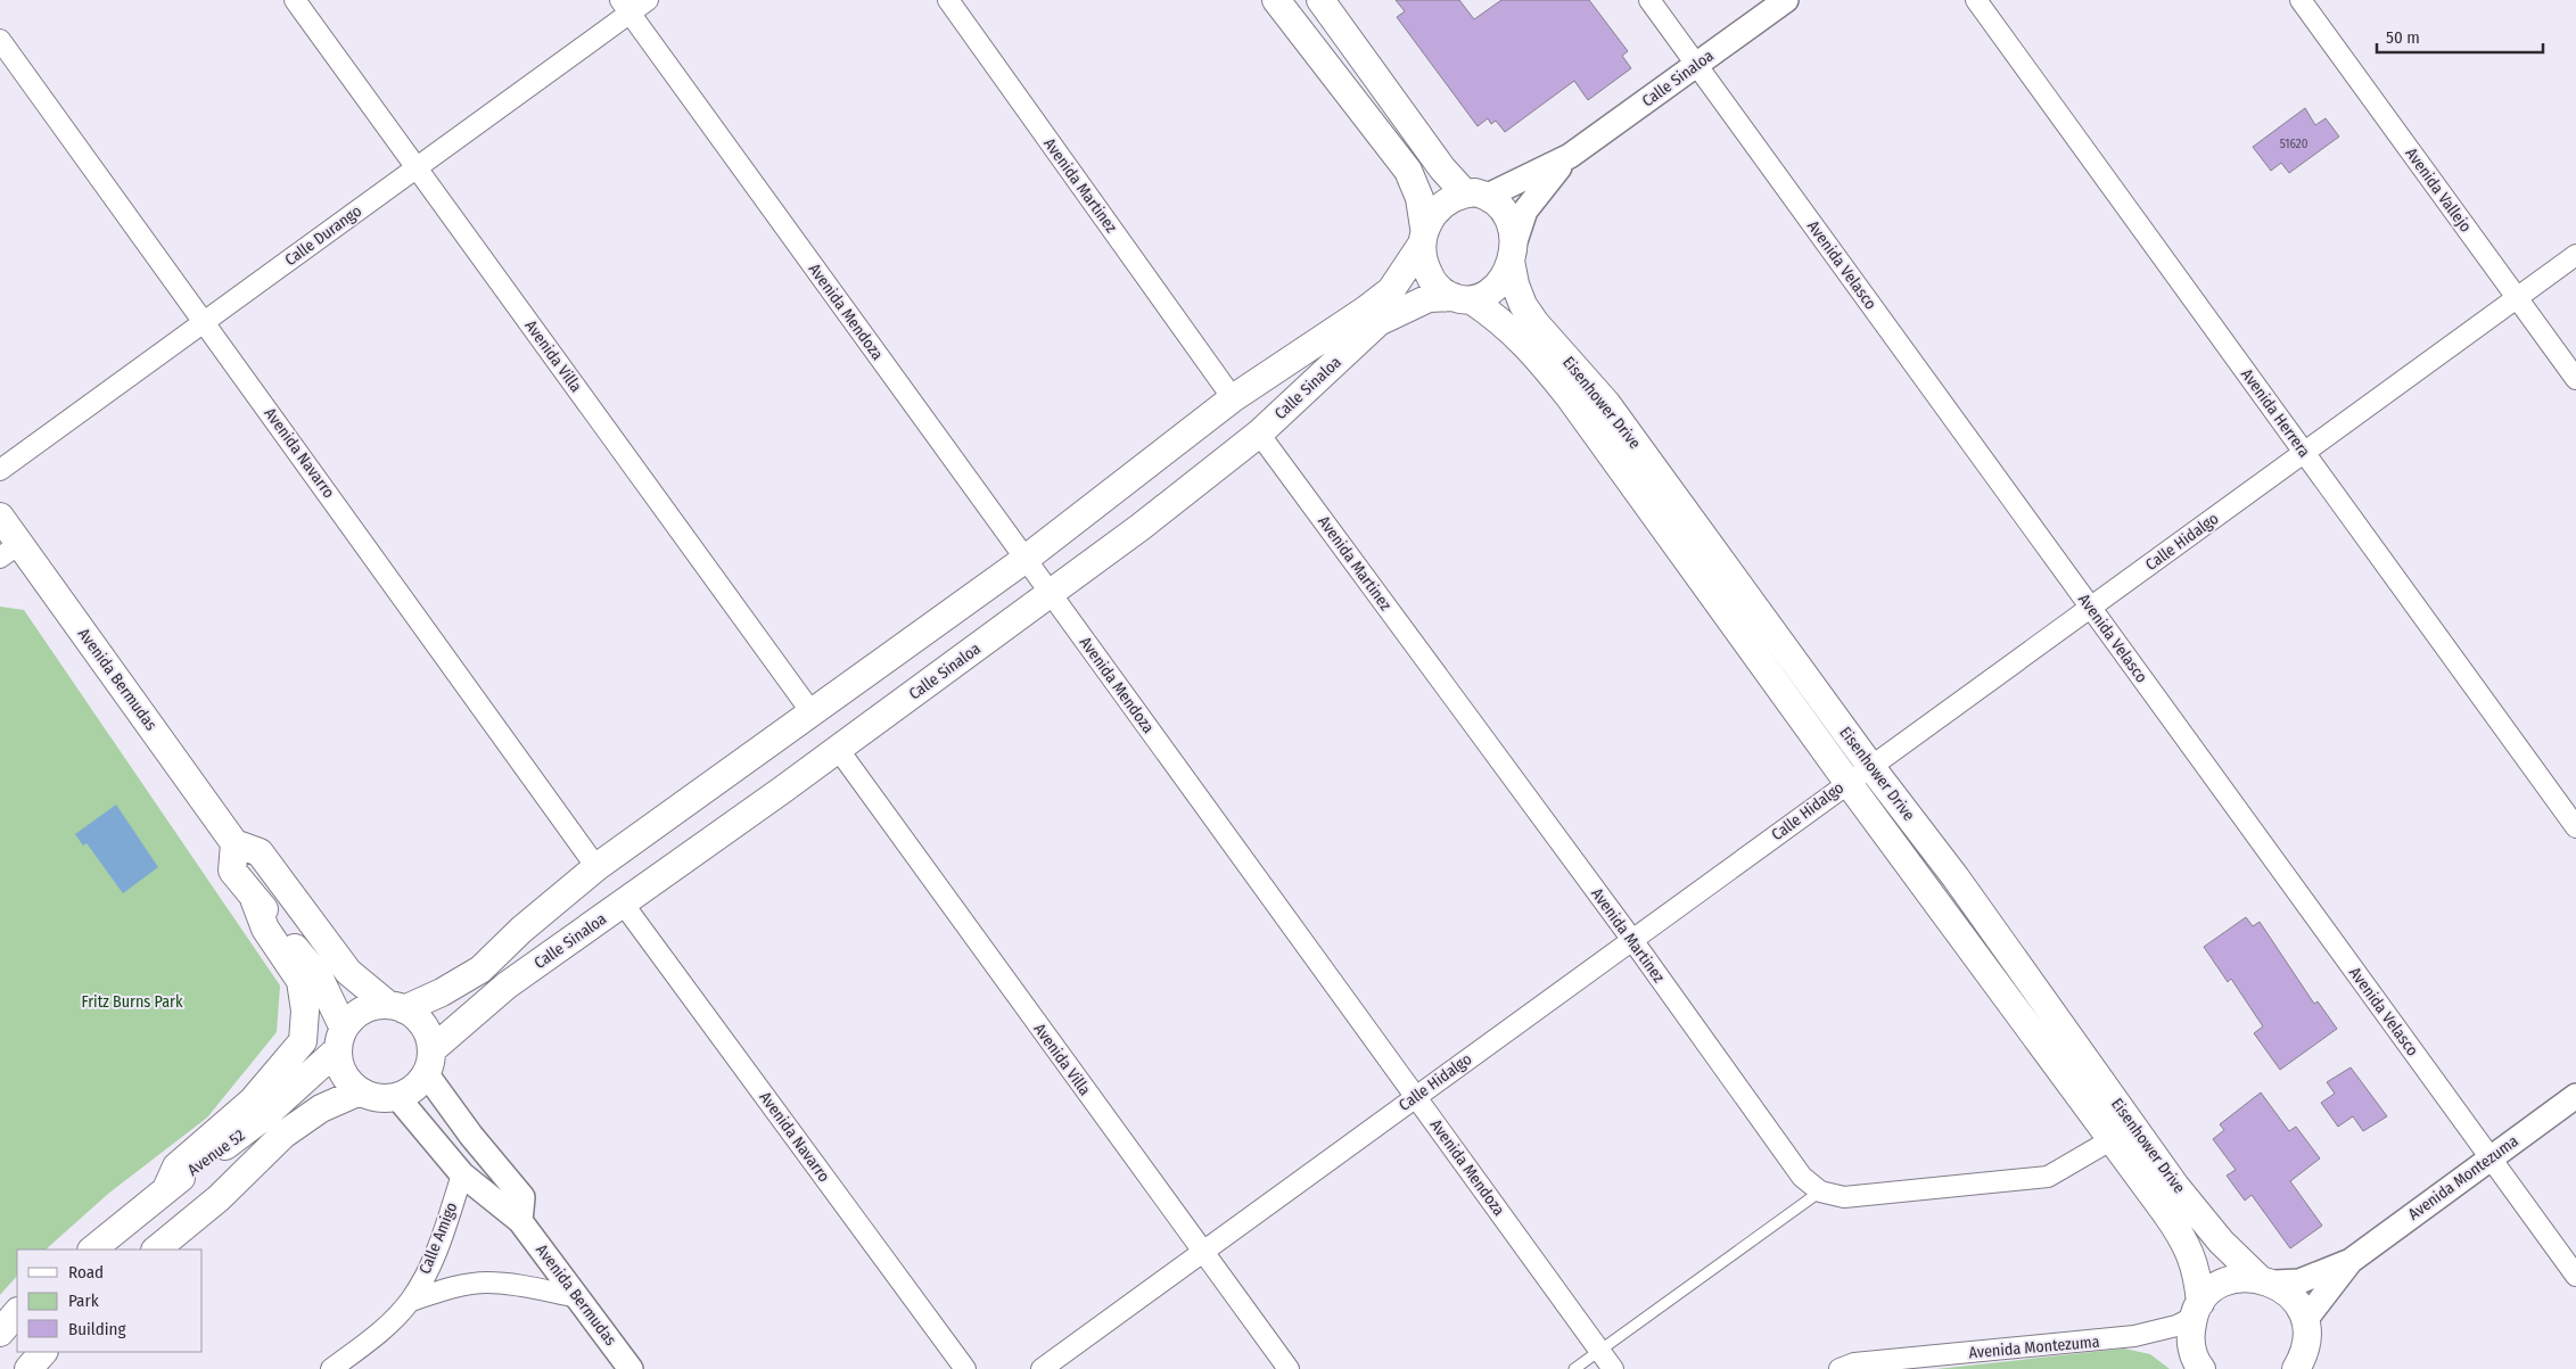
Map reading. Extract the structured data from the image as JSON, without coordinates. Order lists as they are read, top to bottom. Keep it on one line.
{"streets":{"main road":["Calle Sinaloa","Eisenhower Drive","Avenida Bermudas","Avenue 52"],"street":["Avenida Martinez","Avenida Vallejo","Calle Durango","Avenida Velasco","Avenida Mendoza","Avenida Villa","Avenida Herrera","Avenida Navarro","Calle Hidalgo","Avenida Montezuma","Calle Amigo"]},"crossings":[["Calle Sinaloa","Avenida Martinez"],["Calle Sinaloa","Avenida Velasco"],["Calle Sinaloa","Avenida Mendoza"],["Calle Sinaloa","Avenida Villa"],["Calle Sinaloa","Eisenhower Drive"],["Calle Sinaloa","Avenida Navarro"],["Calle Sinaloa","Avenida Bermudas"],["Calle Sinaloa","Avenue 52"],["Avenida Martinez","Calle Hidalgo"],["Avenida Vallejo","Calle Hidalgo"],["Calle Durango","Avenida Mendoza"],["Calle Durango","Avenida Villa"],["Calle Durango","Avenida Navarro"],["Avenida Velasco","Calle Hidalgo"],["Avenida Velasco","Avenida Montezuma"],["Avenida Mendoza","Calle Hidalgo"],["Avenida Villa","Calle Hidalgo"],["Eisenhower Drive","Calle Hidalgo"],["Eisenhower Drive","Avenida Montezuma"],["Avenida Herrera","Calle Hidalgo"],["Avenida Bermudas","Avenue 52"],["Avenida Bermudas","Calle Amigo"]],"parks":["Fritz Burns Park"],"house_numbers":["51620"],"legend":["Road","Park","Building"],"scale_bar":"50 m"}
